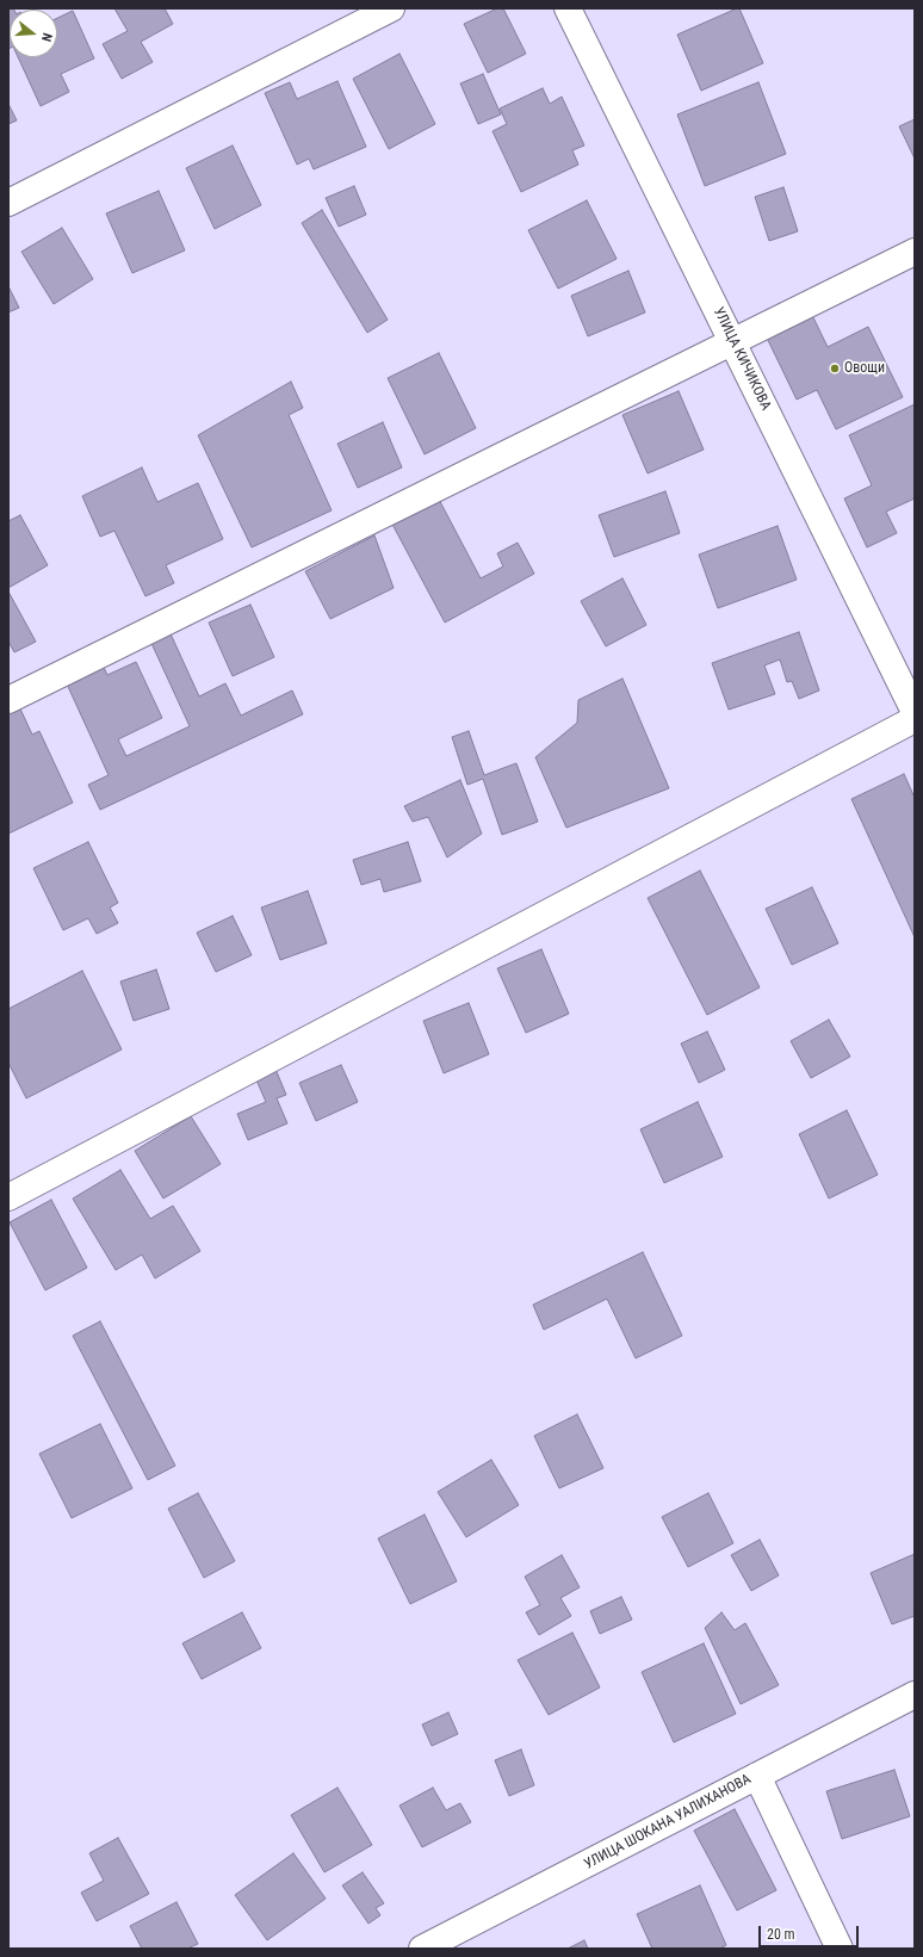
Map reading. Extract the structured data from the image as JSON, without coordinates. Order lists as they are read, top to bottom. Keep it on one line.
{"streets":{"street":["УЛИЦА КИЧИКОВА","УЛИЦА ШОКАНА УАЛИХАНОВА"]},"places":["Овощи"],"scale_bar":"20 m","north":"right"}
